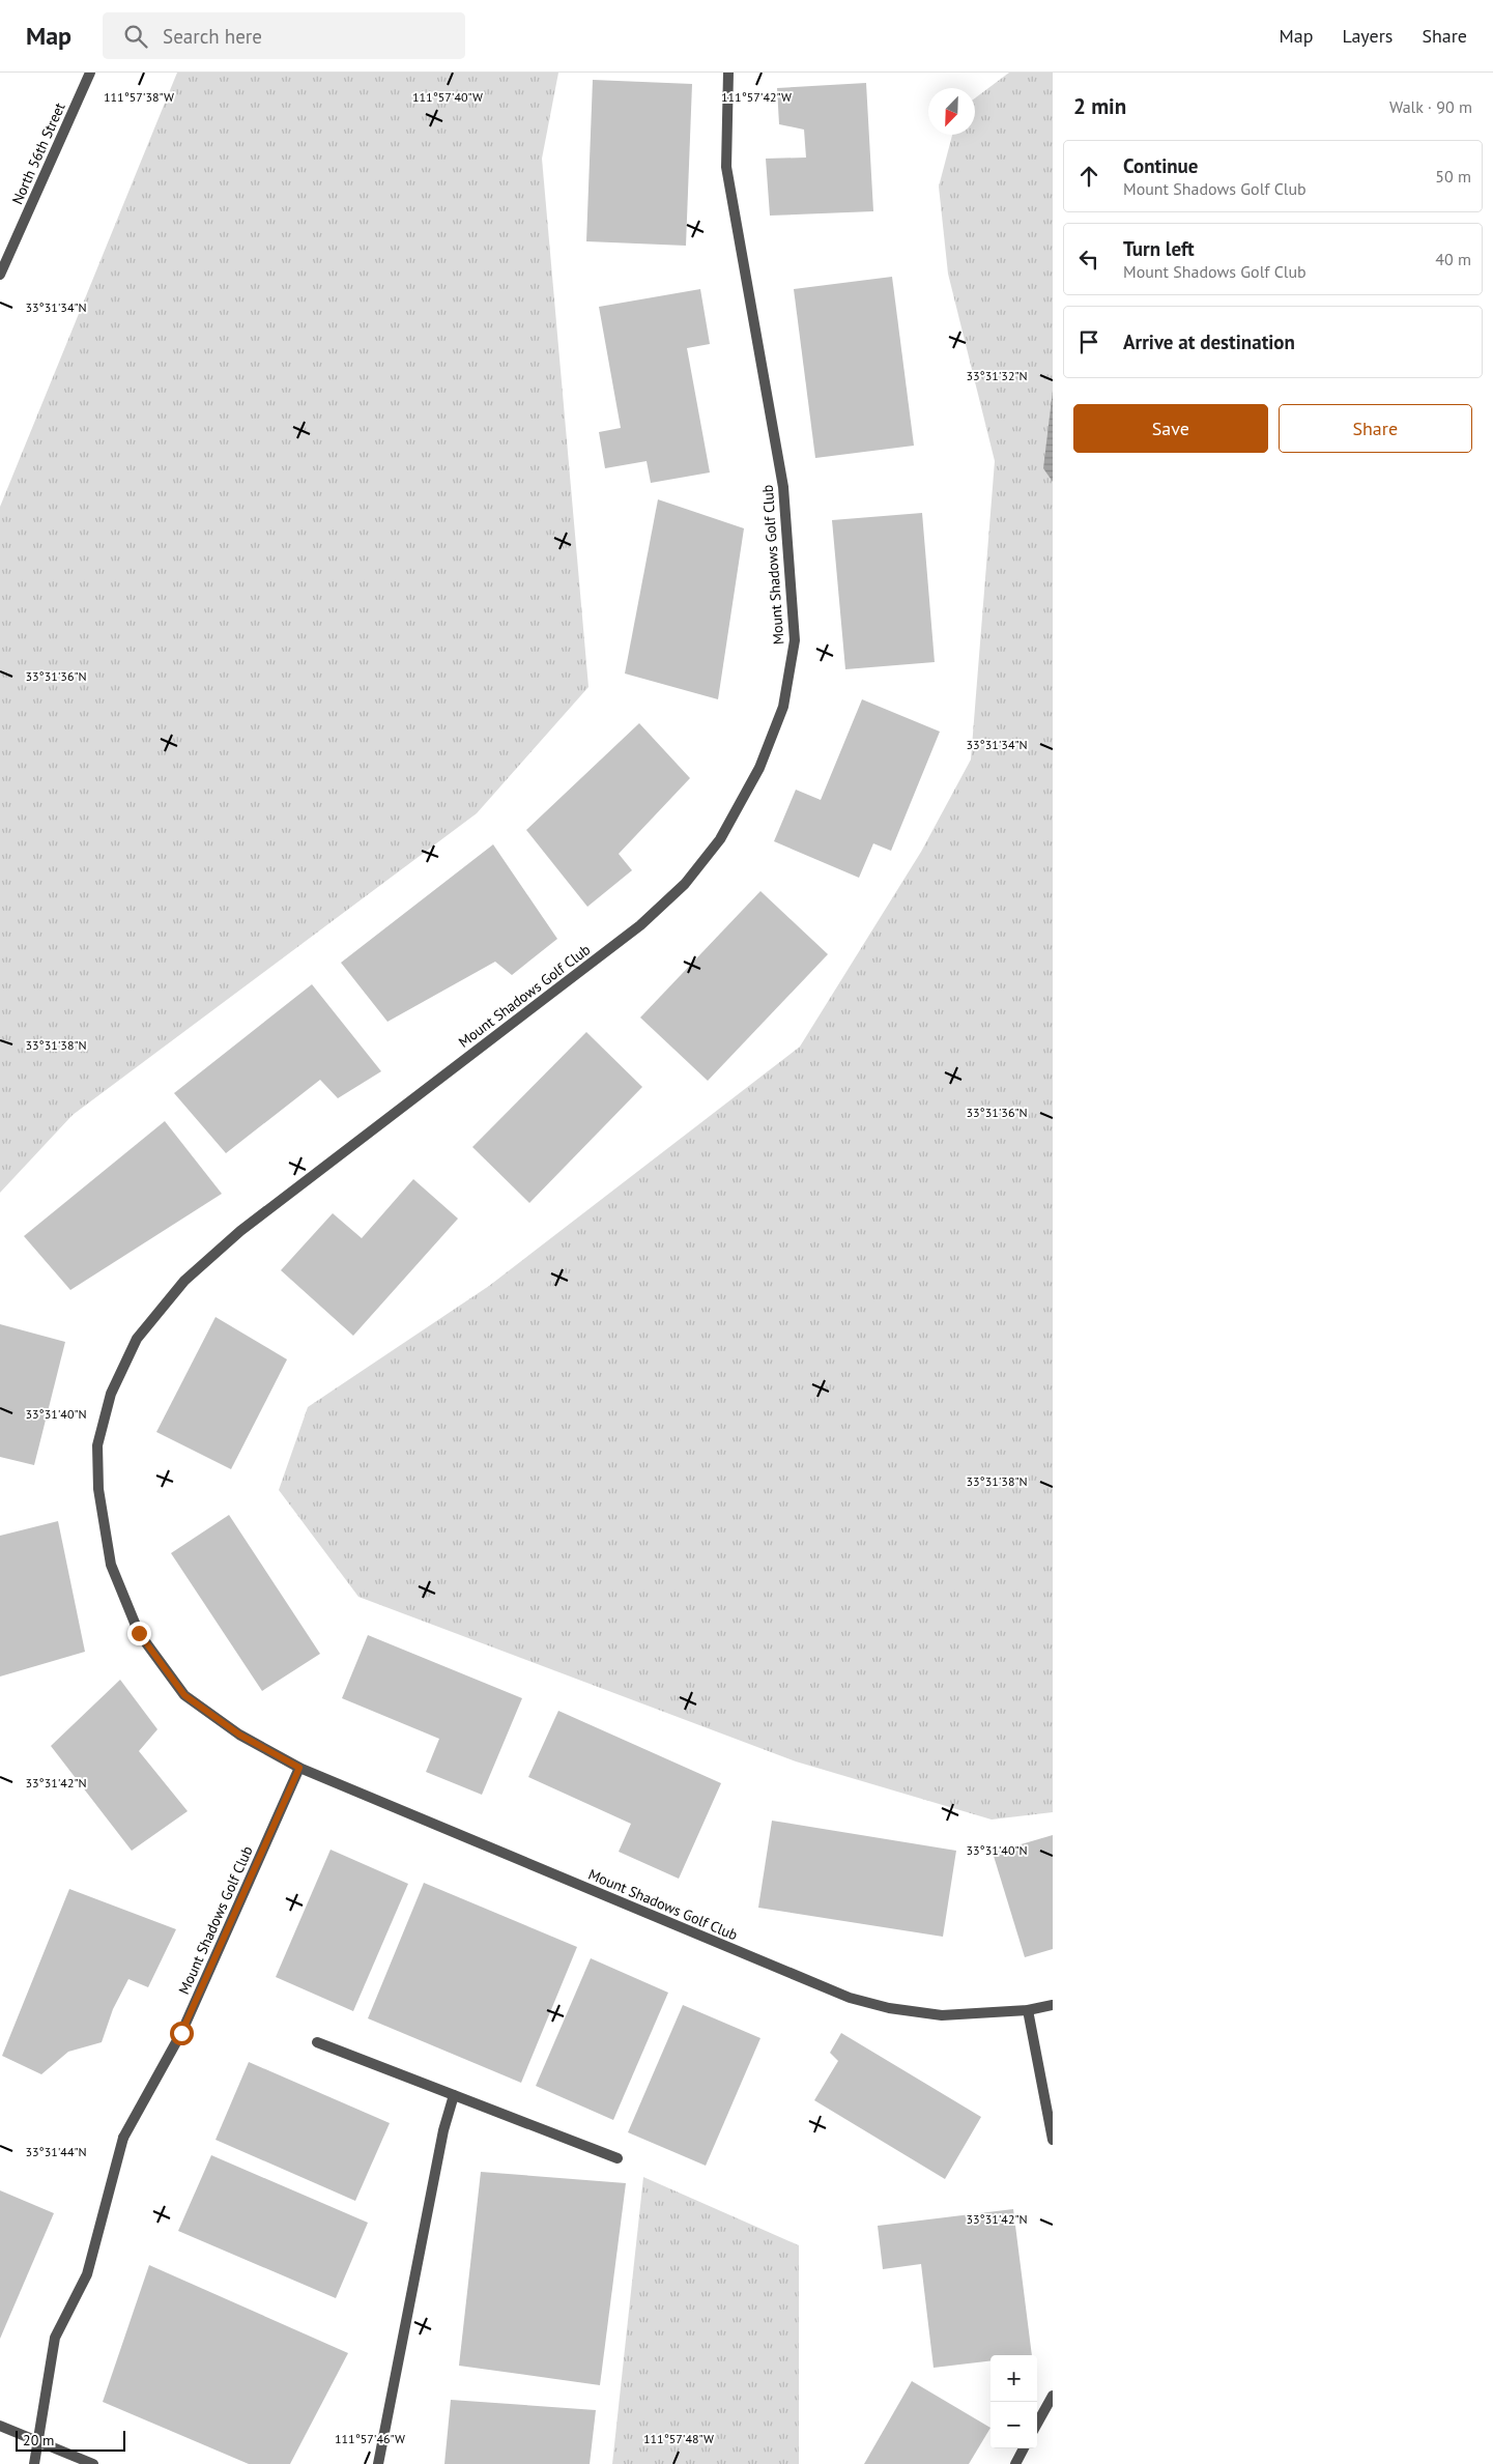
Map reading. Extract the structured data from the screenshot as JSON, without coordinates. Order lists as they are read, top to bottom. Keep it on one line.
{"streets":{"street":["North 56th Street","Mount Shadows Golf Club"]},"scale_bar":"20 m","north":"bottom left","page":{"header":"Map","search":"Search here","nav":["Map","Layers","Share"],"heading":["2 min","Walk · 90 m"],"list":[["Continue","Mount Shadows Golf Club","50 m"],["Turn left","Mount Shadows Golf Club","40 m"],"Arrive at destination"],"buttons":["Save","Share"],"map_buttons":["+","−"],"scale":"20 m"},"coordinates":["111°57'38\"W","111°57'40\"W","111°57'42\"W","33°31'34\"N","33°31'32\"N","33°31'36\"N","33°31'38\"N","33°31'40\"N","33°31'42\"N","33°31'44\"N","111°57'46\"W","111°57'48\"W"]}
